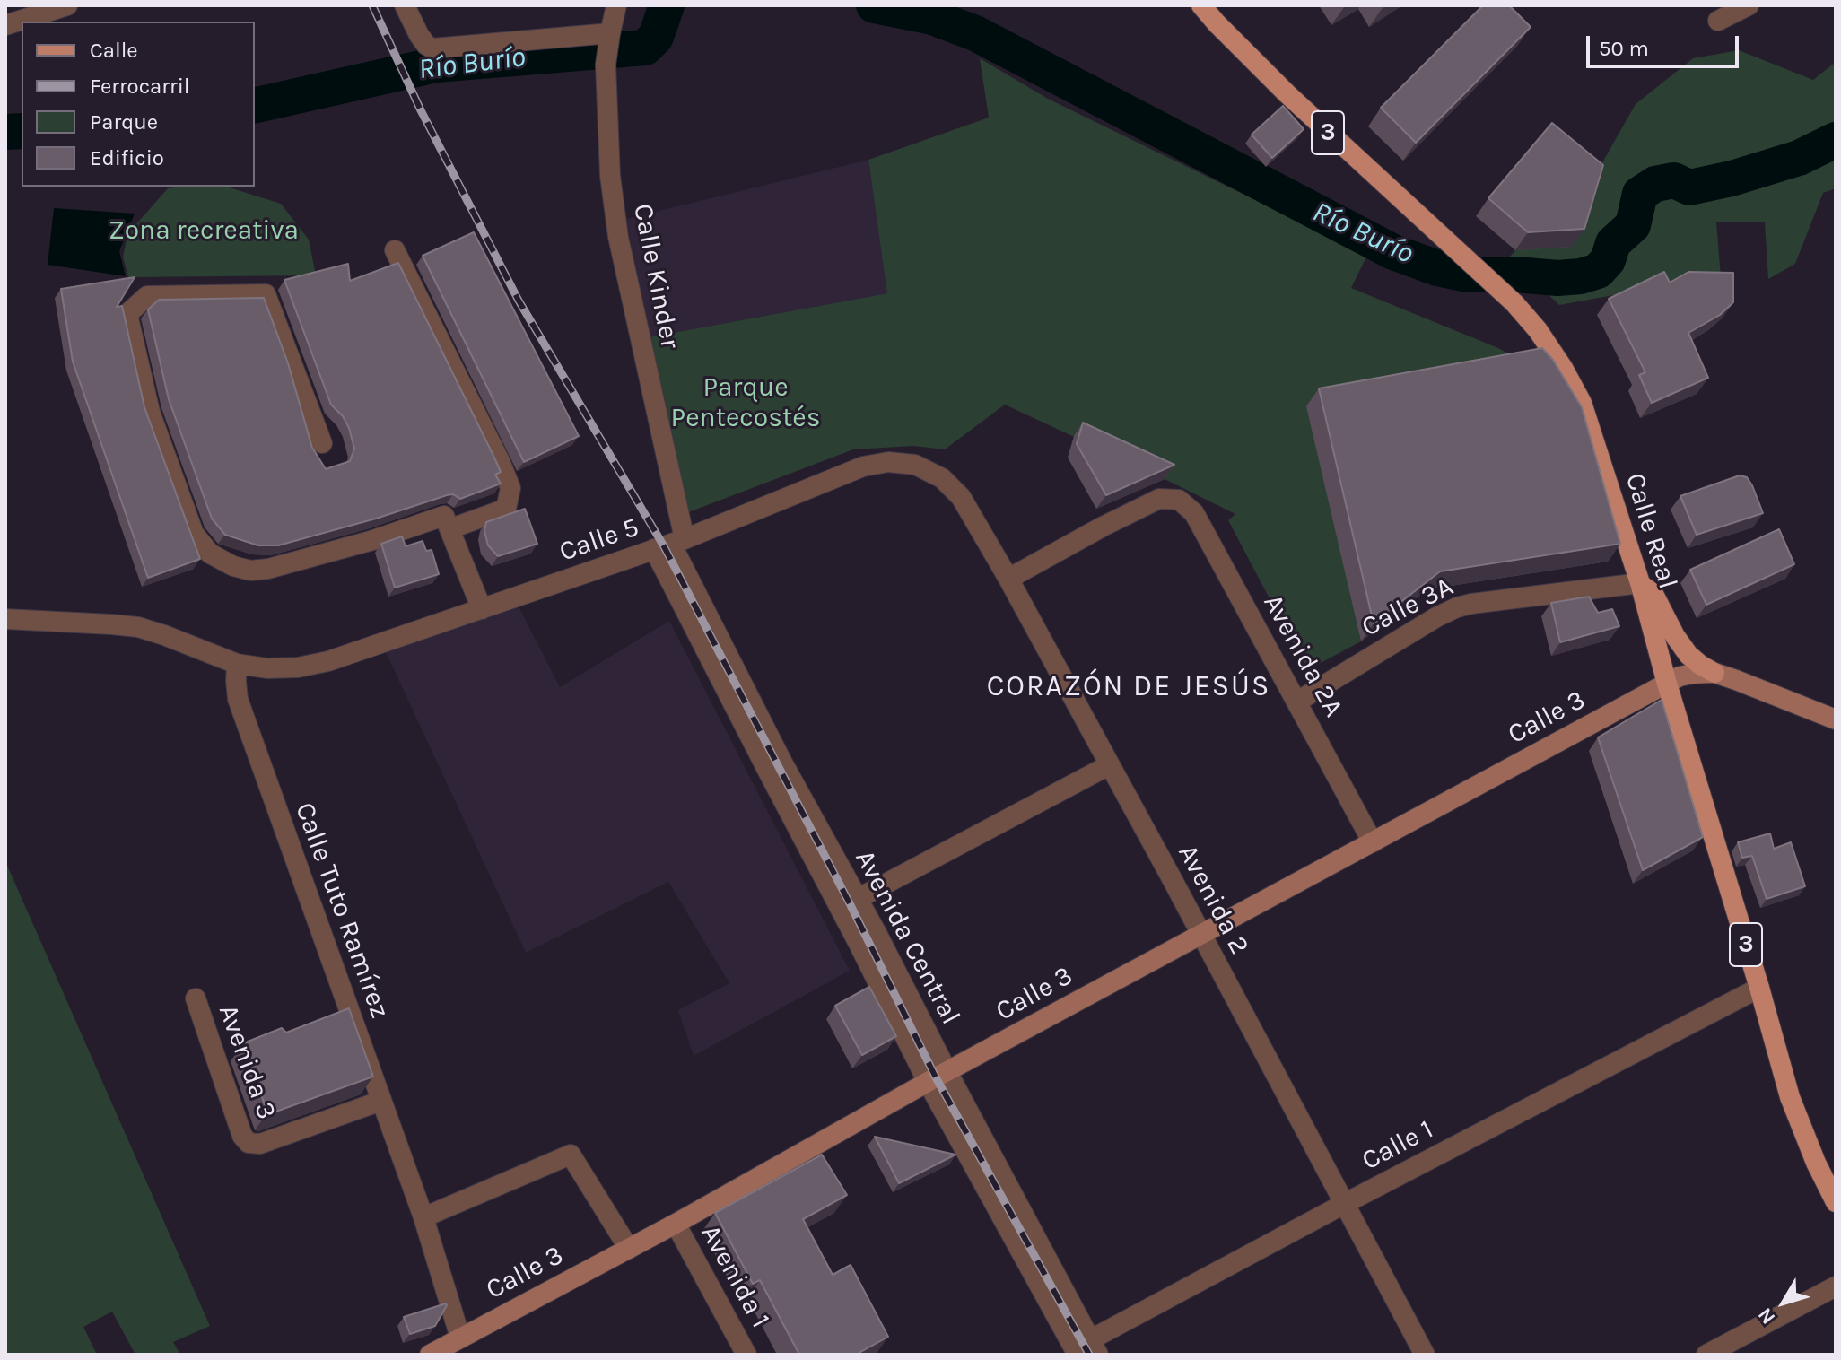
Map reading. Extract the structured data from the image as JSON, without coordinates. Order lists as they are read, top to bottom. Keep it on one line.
{"streets":{"main road":["3","Calle Real","Calle 3"],"street":["Calle Kinder","Calle 5","Calle 3A","Avenida 2A","Avenida 2","Calle Tuto Ramírez","Avenida Central","Avenida 3","Calle 1","Avenida 1"]},"crossings":[["Calle Kinder","Calle 5"],["Calle Kinder","Avenida Central"],["Calle Real","Calle 3A"],["Calle Real","Calle 3"],["Calle Real","Calle 1"],["Calle 5","Avenida 2"],["Calle 5","Calle Tuto Ramírez"],["Calle 5","Avenida Central"],["Calle 3A","Avenida 2A"],["Avenida 2A","Calle 3"],["Avenida 2A","Avenida 2"],["Calle 3","Avenida 2"],["Calle 3","Calle Tuto Ramírez"],["Calle 3","Avenida Central"],["Calle 3","Avenida 1"],["Avenida 2","Calle 1"],["Calle Tuto Ramírez","Avenida 3"],["Avenida Central","Calle 1"]],"districts":["CORAZÓN DE JESÚS"],"water":["Río Burío"],"parks":["Zona recreativa","Parque Pentecostés"],"legend":["Calle","Ferrocarril","Parque","Edificio"],"scale_bar":"50 m","north":"bottom left"}
